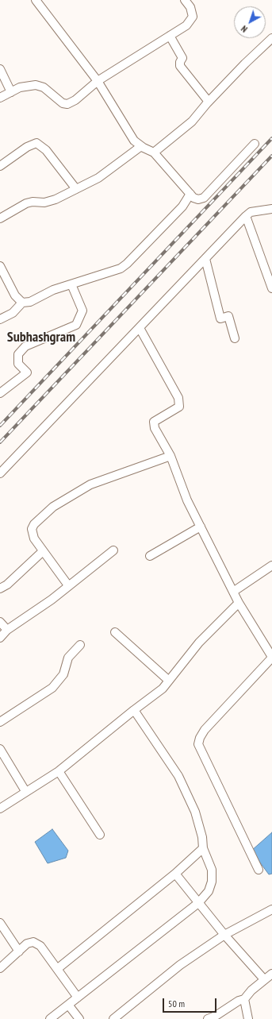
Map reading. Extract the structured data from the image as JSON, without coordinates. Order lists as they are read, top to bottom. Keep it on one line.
{"districts":["Subhashgram"],"scale_bar":"50 m","north":"bottom left"}
